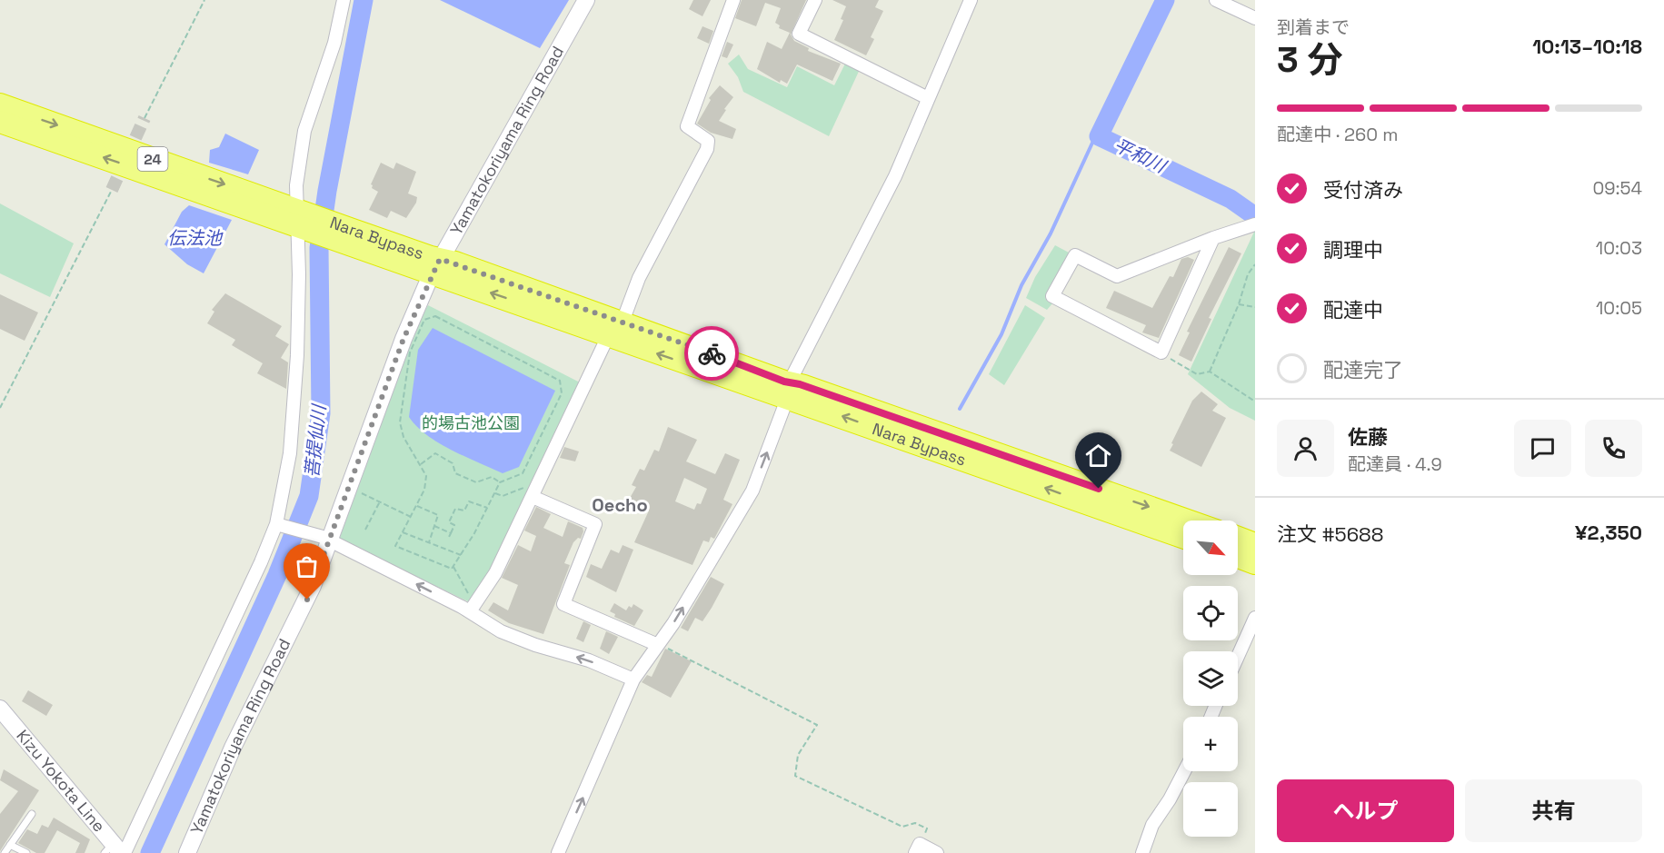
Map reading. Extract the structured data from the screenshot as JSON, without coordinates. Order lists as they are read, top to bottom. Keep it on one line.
{"streets":{"highway":["24","Nara Bypass"],"main road":["Yamatokoriyama Ring Road","Kizu Yokota Line"]},"crossings":[["Yamatokoriyama Ring Road","Nara Bypass"]],"districts":["Oecho"],"water":["平和川","伝法池","菩提仙川"],"parks":["的場古池公園"],"north":"bottom right","page":{"heading":["3 分","到着まで","10:13–10:18"],"panel":["佐藤","配達員 · 4.9","注文 #5688","¥2,350"],"bar":"配達中 · 260 m","list":[["受付済み","09:54"],["調理中","10:03"],["配達中","10:05"],"配達完了"],"map_buttons":["+","−"],"buttons":["ヘルプ","共有"]}}
